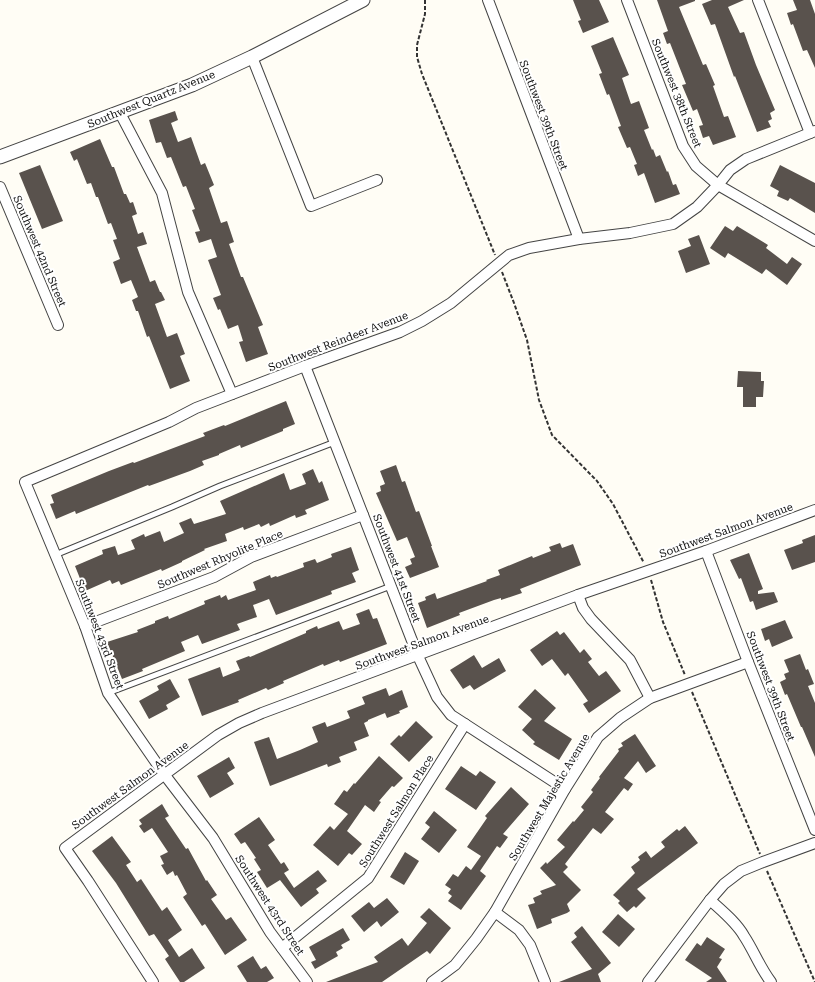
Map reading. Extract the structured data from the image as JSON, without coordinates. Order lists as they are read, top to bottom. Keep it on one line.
{"streets":{"street":["Southwest 38th Street","Southwest Quartz Avenue","Southwest 39th Street","Southwest 42nd Street","Southwest Reindeer Avenue","Southwest Salmon Avenue","Southwest Rhyolite Place","Southwest 41st Street","Southwest 43rd Street","Southwest Majestic Avenue","Southwest Salmon Place"]},"crossings":[["Southwest 38th Street","Southwest Reindeer Avenue"],["Southwest 39th Street","Southwest Reindeer Avenue"],["Southwest 39th Street","Southwest Salmon Avenue"],["Southwest 39th Street","Southwest Majestic Avenue"],["Southwest Reindeer Avenue","Southwest 41st Street"],["Southwest Reindeer Avenue","Southwest 43rd Street"],["Southwest Salmon Avenue","Southwest 41st Street"],["Southwest Salmon Avenue","Southwest 43rd Street"],["Southwest Rhyolite Place","Southwest 41st Street"],["Southwest Rhyolite Place","Southwest 43rd Street"],["Southwest 41st Street","Southwest Majestic Avenue"],["Southwest 41st Street","Southwest Salmon Place"],["Southwest 43rd Street","Southwest Salmon Place"]]}
